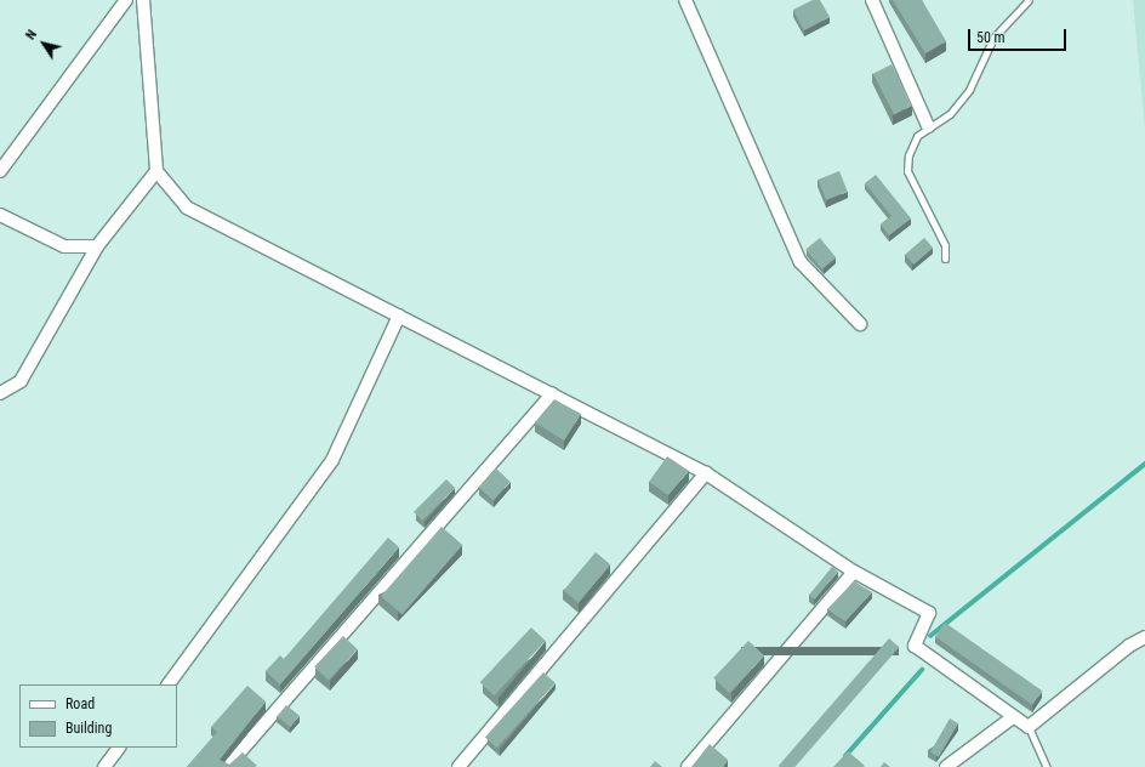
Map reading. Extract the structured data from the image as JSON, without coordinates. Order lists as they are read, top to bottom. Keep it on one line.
{"legend":["Road","Building"],"scale_bar":"50 m","north":"top left"}
